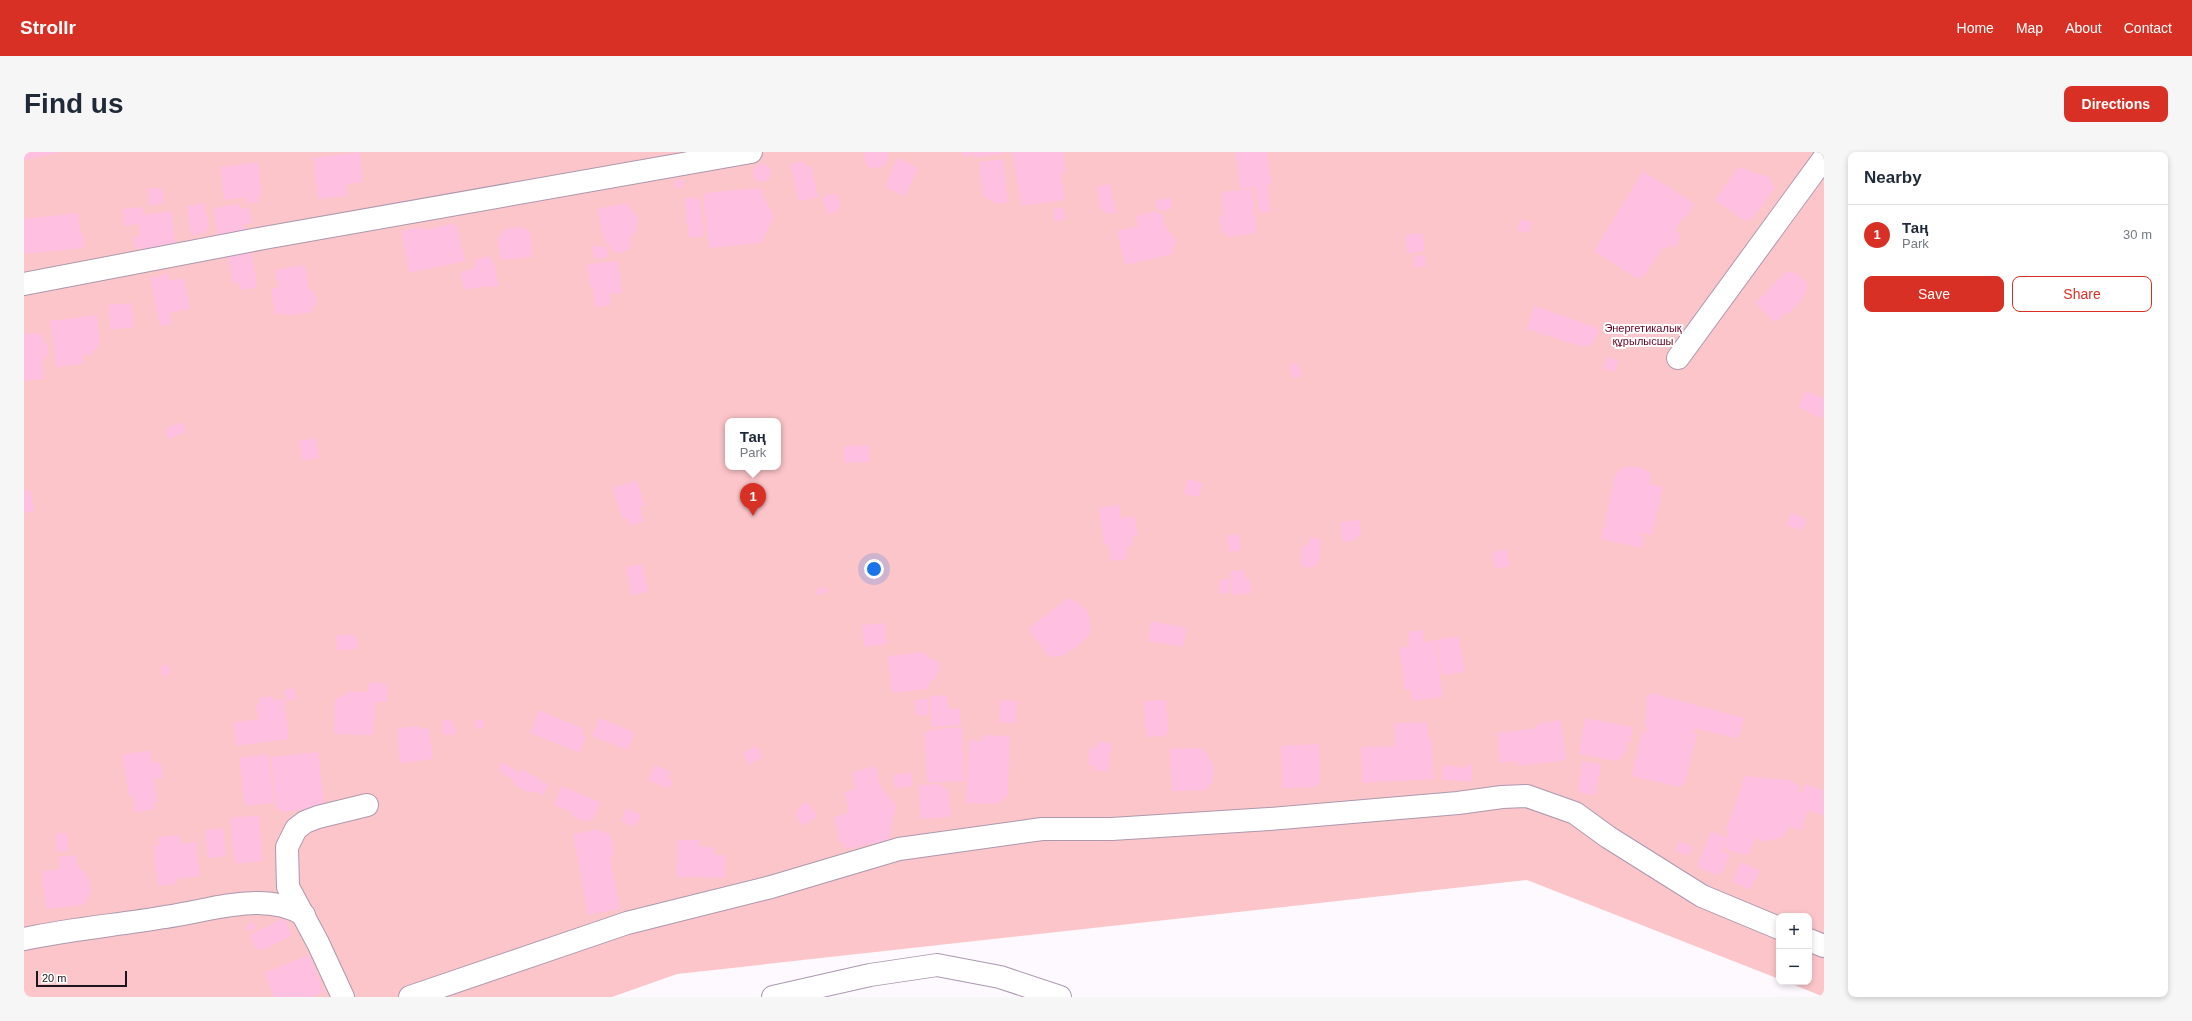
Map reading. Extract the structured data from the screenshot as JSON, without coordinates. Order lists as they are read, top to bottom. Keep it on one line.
{"parks":["Энергетикалық құрылысшы"],"scale_bar":"20 m","page":{"header":"Strollr","nav":["Home","Map","About","Contact"],"buttons":["Directions",["Save","Share"]],"title":"Find us","heading":"Nearby","list":[{"mark":"1","name":"Таң","note":"Park","value":"30 m"}],"popup":["Таң","Park"],"pins":"1","map_buttons":["+","−"],"scale":"20 m"}}
